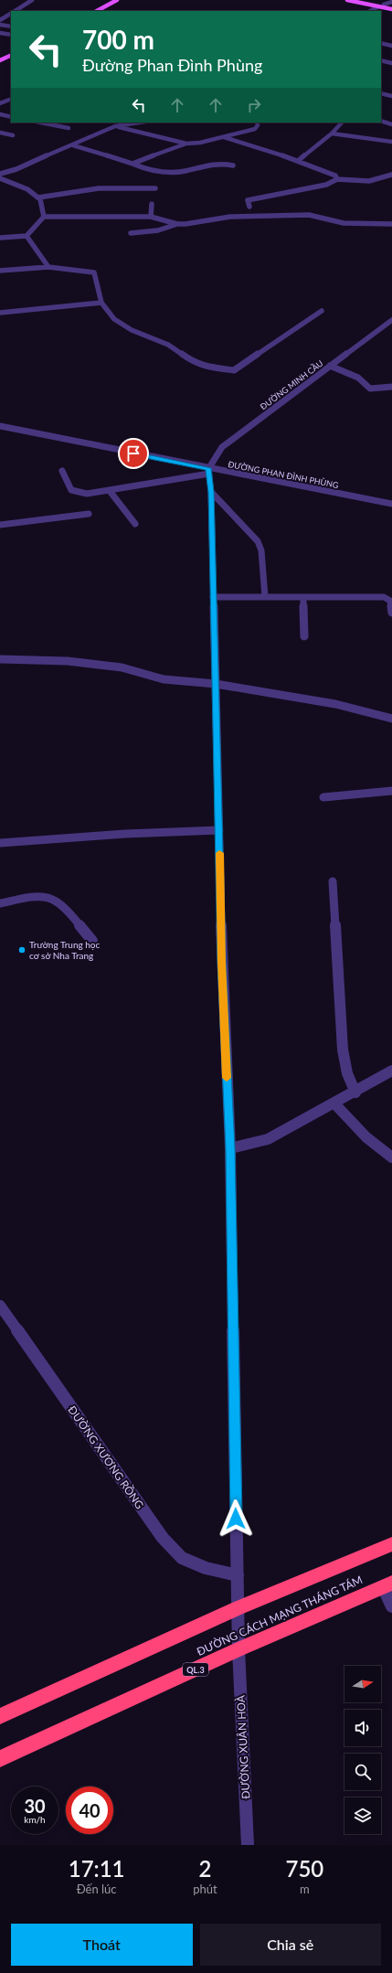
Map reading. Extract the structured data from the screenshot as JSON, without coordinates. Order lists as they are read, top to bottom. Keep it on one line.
{"streets":{"highway":["ĐƯỜNG CÁCH MẠNG THÁNG TÁM","QL.3"],"street":["ĐƯỜNG MINH CẦU","ĐƯỜNG PHAN ĐÌNH PHÙNG","ĐƯỜNG XƯƠNG RỒNG","ĐƯỜNG XUÂN HOÀ"]},"crossings":[["ĐƯỜNG MINH CẦU","ĐƯỜNG PHAN ĐÌNH PHÙNG"],["ĐƯỜNG MINH CẦU","ĐƯỜNG XUÂN HOÀ"],["ĐƯỜNG PHAN ĐÌNH PHÙNG","ĐƯỜNG XUÂN HOÀ"],["ĐƯỜNG XƯƠNG RỒNG","ĐƯỜNG XUÂN HOÀ"],["ĐƯỜNG CÁCH MẠNG THÁNG TÁM","ĐƯỜNG XUÂN HOÀ"]],"places":["Trường Trung học cơ sở Nha Trang"],"north":"right","page":{"turn":["700 m","Đường Phan Đình Phùng"],"speed":"30 km/h","limit":"40","eta":["17:11","Đến lúc","2","phút","750","m"],"buttons":["Thoát","Chia sẻ"]}}
